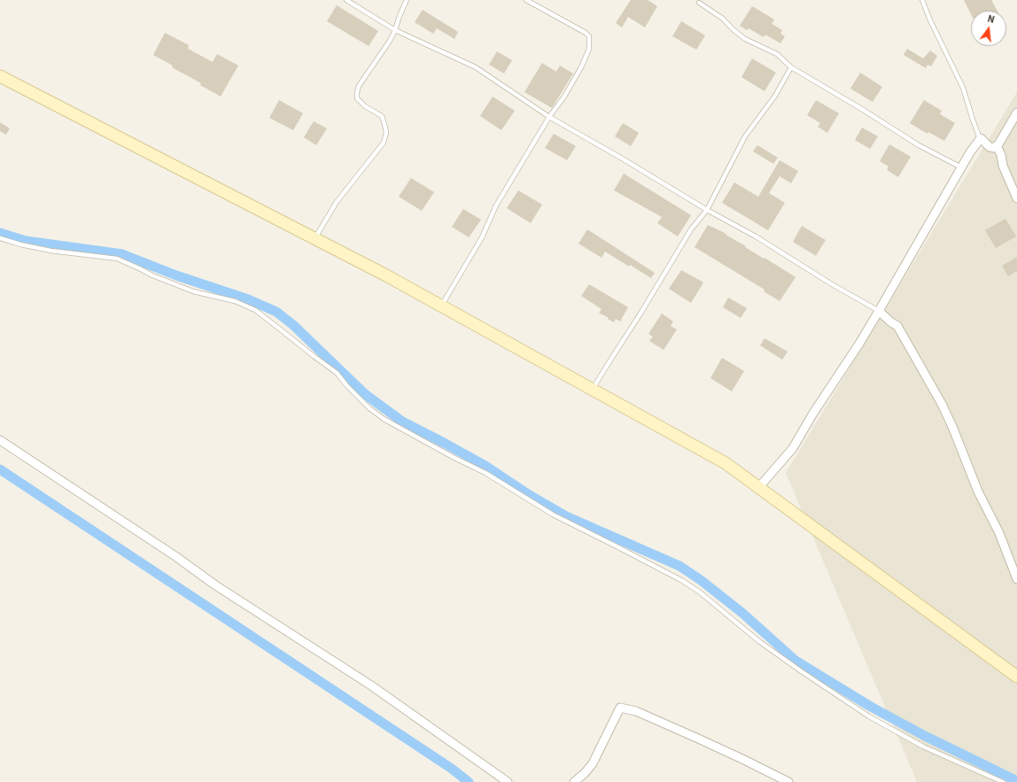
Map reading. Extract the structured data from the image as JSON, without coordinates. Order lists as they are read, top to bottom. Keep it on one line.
{"north":"top"}
